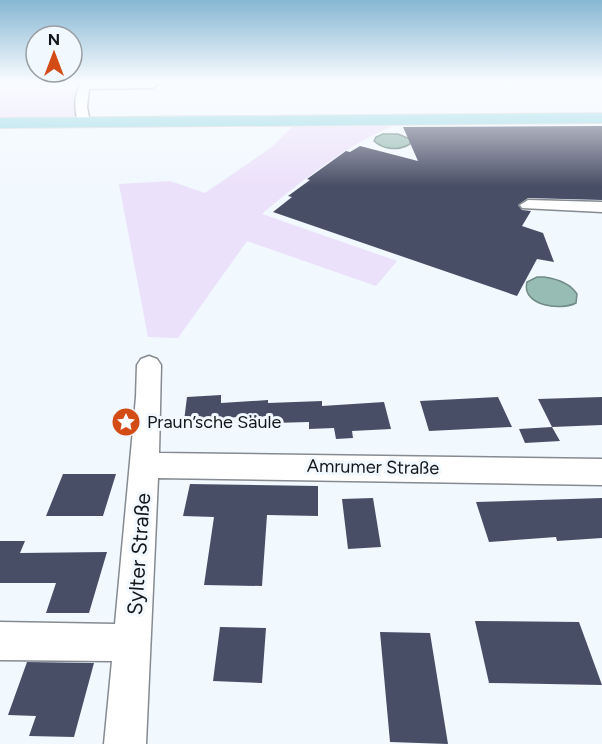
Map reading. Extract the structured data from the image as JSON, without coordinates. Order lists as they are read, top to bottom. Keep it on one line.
{"streets":{"street":["Amrumer Straße","Sylter Straße"]},"crossings":[["Amrumer Straße","Sylter Straße"]],"places":{"place":["Praun’sche Säule"]},"north":"top"}
